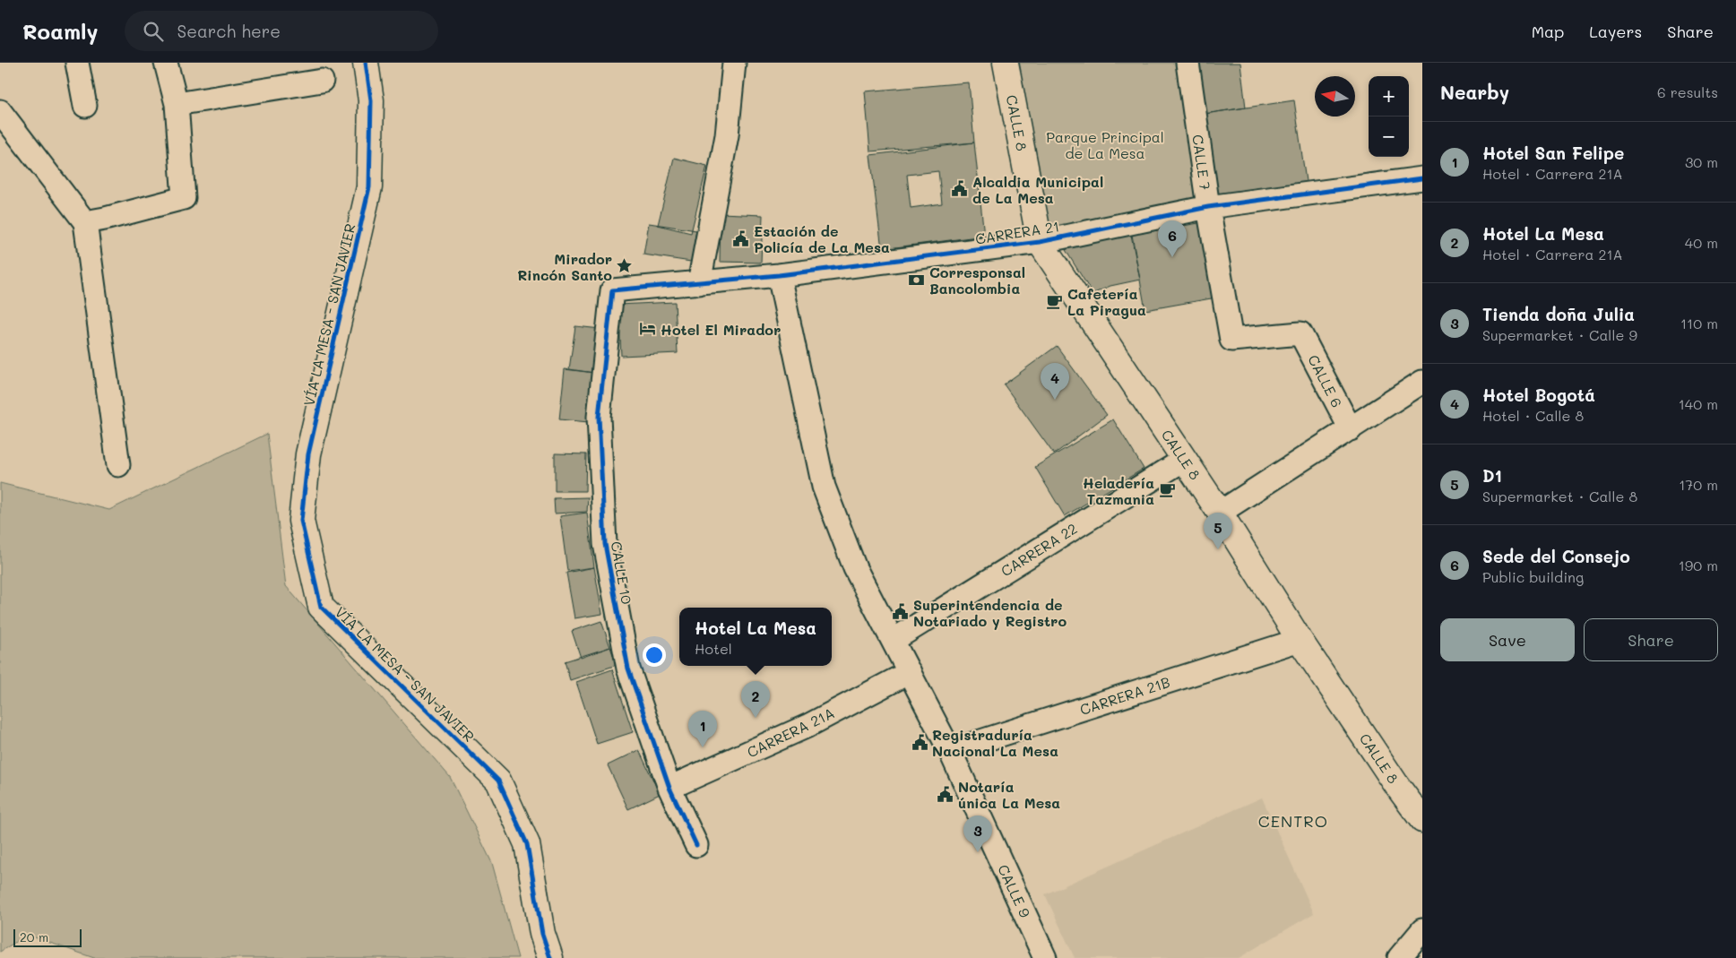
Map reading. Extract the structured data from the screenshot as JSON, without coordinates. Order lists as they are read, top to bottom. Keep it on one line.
{"streets":{"street":["CALLE 8","CALLE 7","CARRERA 21","VÍA LA MESA - SAN JAVIER","CALLE 6","CARRERA 22","CALLE 10","CARRERA 21B","CARRERA 21A","CALLE 9"]},"crossings":[["CALLE 8","CARRERA 21"],["CALLE 8","CARRERA 22"],["CALLE 8","CARRERA 21B"],["CALLE 7","CARRERA 21"],["CALLE 7","CALLE 6"],["CARRERA 21","CALLE 10"],["CARRERA 21","CALLE 9"],["CARRERA 22","CALLE 9"],["CALLE 10","CARRERA 21A"],["CARRERA 21B","CALLE 9"],["CARRERA 21A","CALLE 9"]],"districts":["CENTRO"],"parks":["Parque Principal de La Mesa"],"places":{"public building":["Alcaldia Municipal de La Mesa","Estación de Policía de La Mesa","Superintendencia de Notariado y Registro","Registraduría Nacional La Mesa","Notaría única La Mesa"],"place":["Mirador Rincón Santo"],"bank":["Corresponsal Bancolombia"],"cafe":["Cafetería La Piragua","Heladería Tazmania"],"hotel":["Hotel El Mirador"]},"scale_bar":"20 m","north":"left","page":{"header":"Roamly","search":"Search here","nav":["Map","Layers","Share"],"heading":["Nearby","6 results"],"map_buttons":["+","−"],"list":[{"mark":"1","name":"Hotel San Felipe","note":"Hotel · Carrera 21A","value":"30 m"},{"mark":"2","name":"Hotel La Mesa","note":"Hotel · Carrera 21A","value":"40 m"},{"mark":"3","name":"Tienda doña Julia","note":"Supermarket · Calle 9","value":"110 m"},{"mark":"4","name":"Hotel Bogotá","note":"Hotel · Calle 8","value":"140 m"},{"mark":"5","name":"D1","note":"Supermarket · Calle 8","value":"170 m"},{"mark":"6","name":"Sede del Consejo","note":"Public building","value":"190 m"}],"pins":["6","4","5","2","1","3"],"buttons":["Save","Share"],"popup":["Hotel La Mesa","Hotel"],"scale":"20 m"}}
